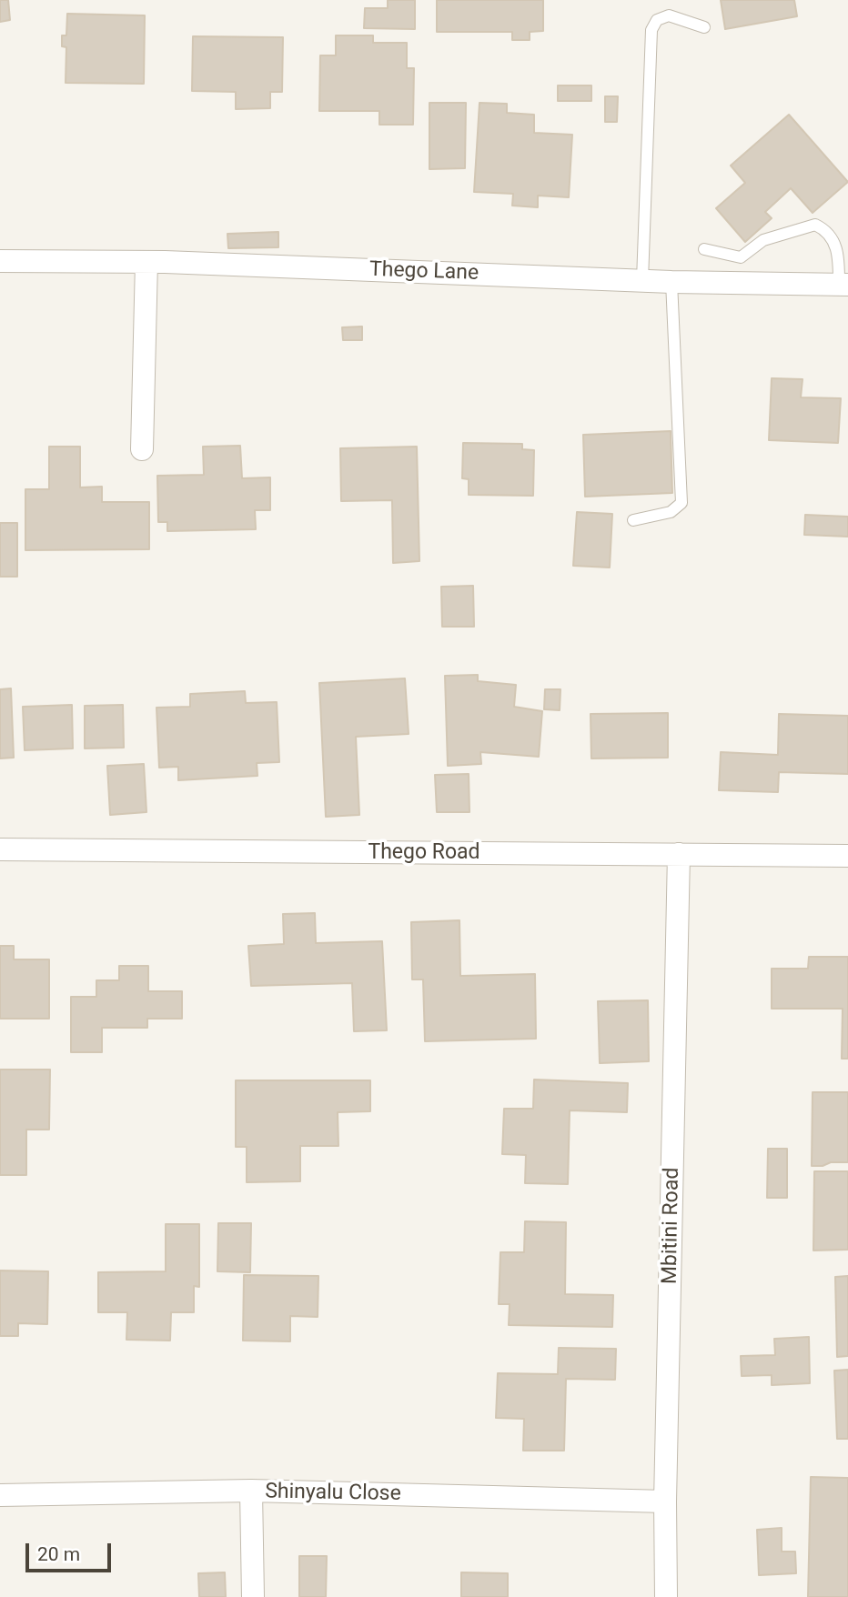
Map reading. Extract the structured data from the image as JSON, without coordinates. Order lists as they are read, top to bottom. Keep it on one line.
{"streets":{"street":["Thego Lane","Thego Road","Mbitini Road","Shinyalu Close"]},"crossings":[["Thego Road","Mbitini Road"],["Mbitini Road","Shinyalu Close"]],"scale_bar":"20 m"}
